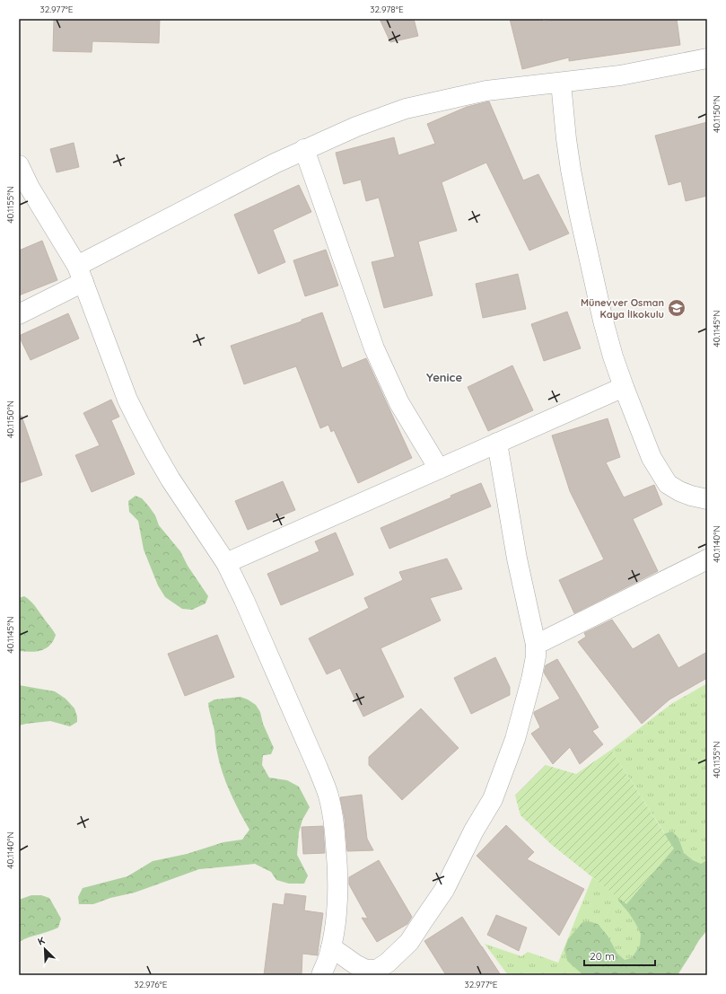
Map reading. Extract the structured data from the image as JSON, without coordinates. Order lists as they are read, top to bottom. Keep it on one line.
{"districts":["Yenice"],"places":{"school or university":["Münevver Osman Kaya İlkokulu"]},"scale_bar":"20 m","north":"top left","coordinates":["32.977°E","32.978°E","40.1150°N","40.1155°N","40.1145°N","40.1140°N","40.1135°N","32.976°E"]}
